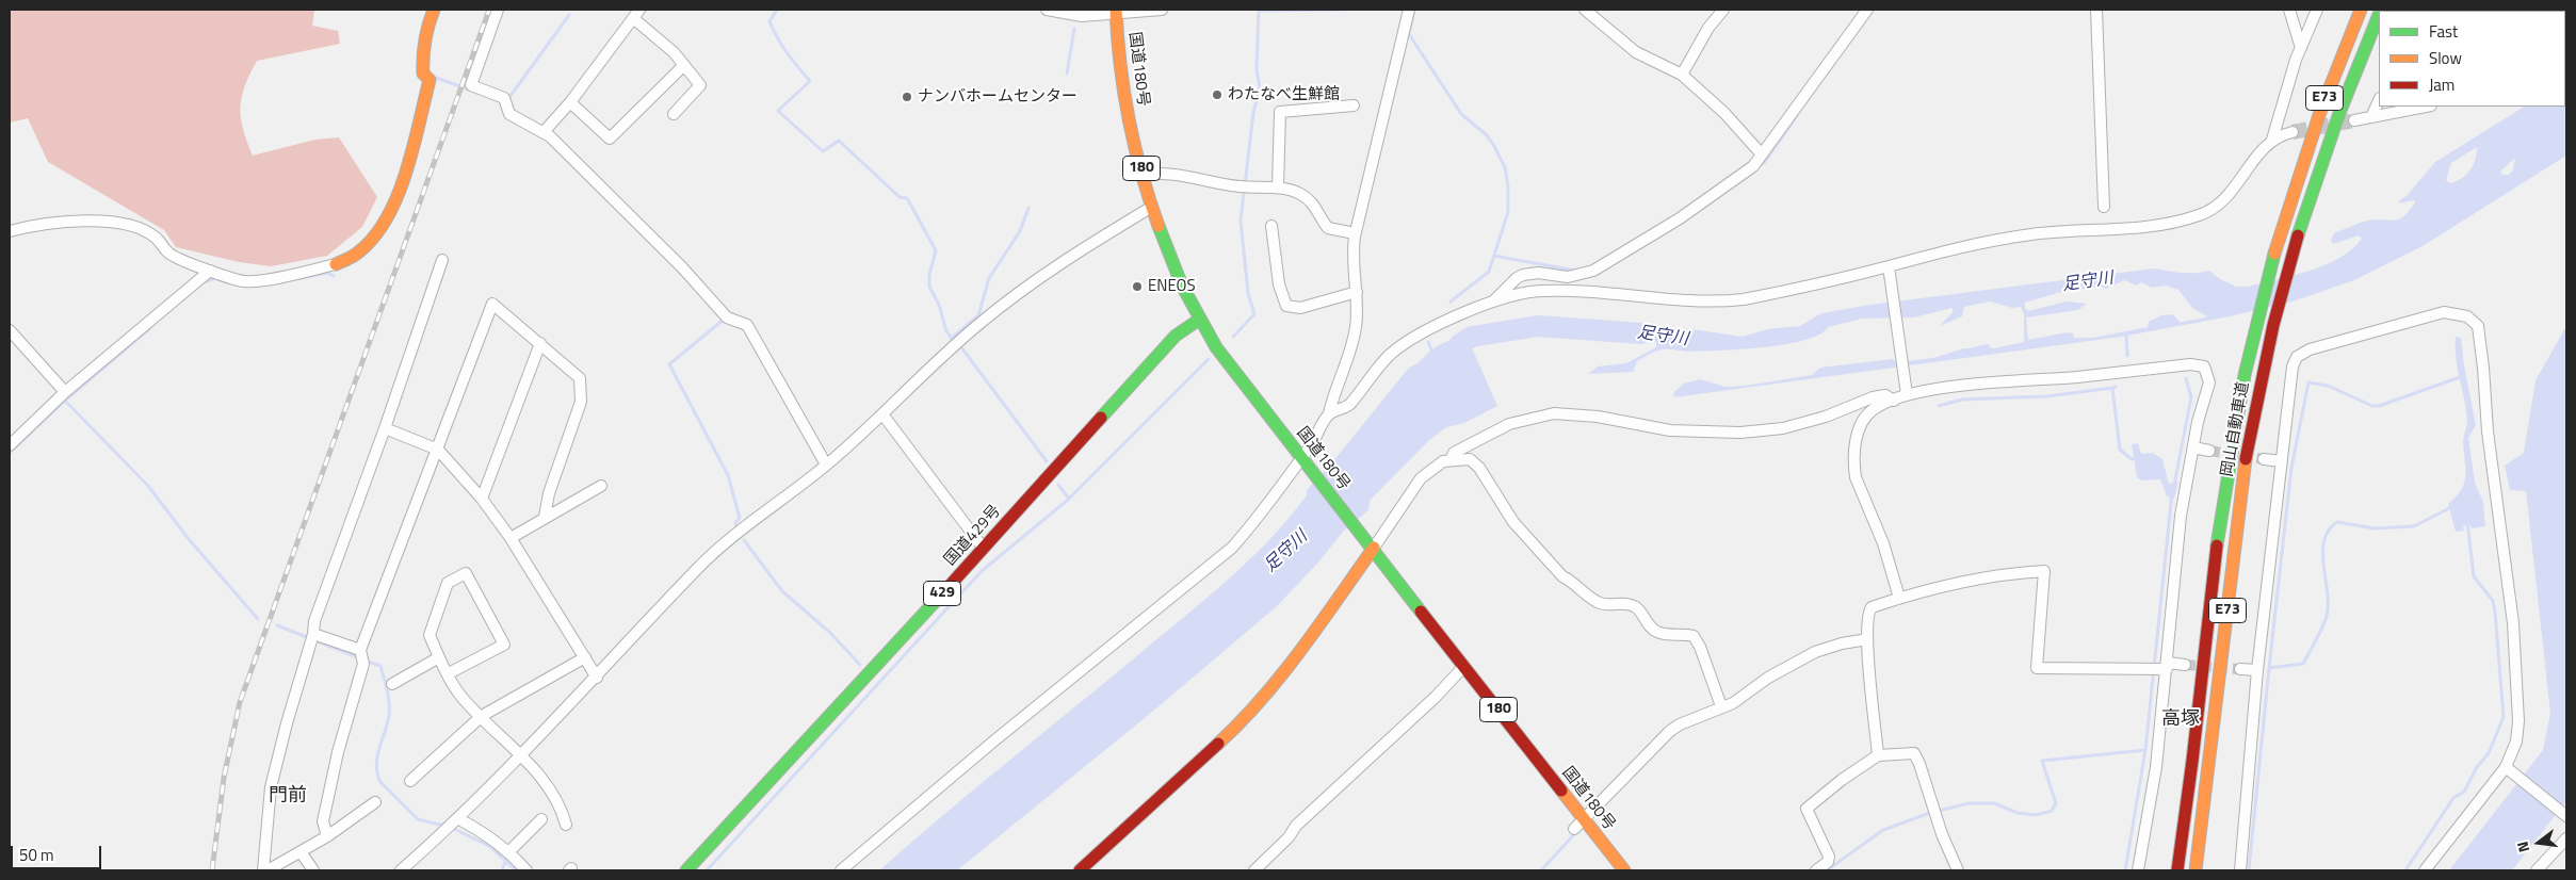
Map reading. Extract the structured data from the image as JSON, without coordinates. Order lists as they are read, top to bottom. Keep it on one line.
{"streets":{"main road":["国道180号","E73","180","岡山自動車道","国道429号","429"]},"crossings":[["国道180号","国道429号"]],"districts":["高塚","門前"],"water":["足守川"],"places":["わたなべ生鮮館","ナンバホームセンター","ENEOS"],"legend":["Fast","Slow","Jam"],"scale_bar":"50 m","north":"left"}
